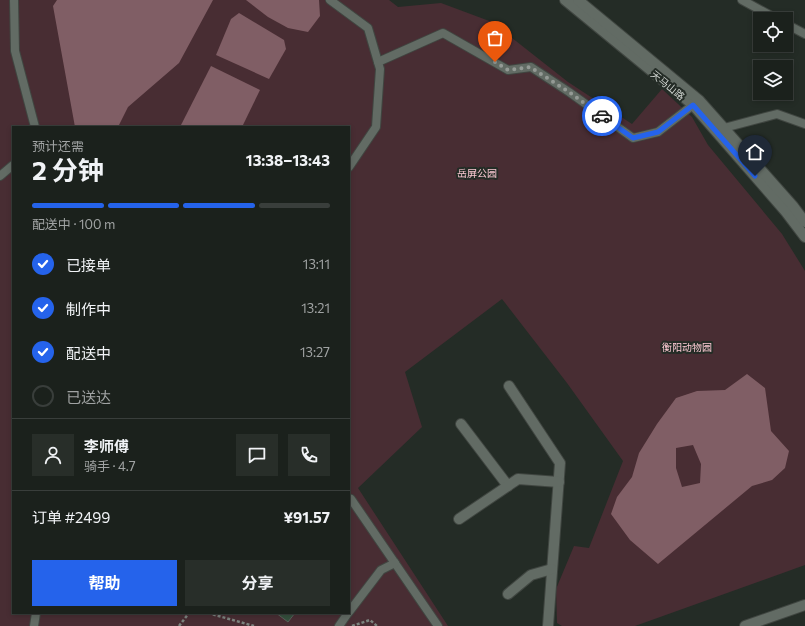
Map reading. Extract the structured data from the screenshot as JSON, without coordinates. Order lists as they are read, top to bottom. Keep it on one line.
{"streets":{"street":["天马山路"]},"parks":["岳屏公园","衡阳动物园"],"page":{"heading":["2 分钟","预计还需","13:38–13:43"],"panel":["李师傅","骑手 · 4.7","订单 #2499","¥91.57"],"bar":"配送中 · 100 m","list":[["已接单","13:11"],["制作中","13:21"],["配送中","13:27"],"已送达"],"buttons":["帮助","分享"]}}
